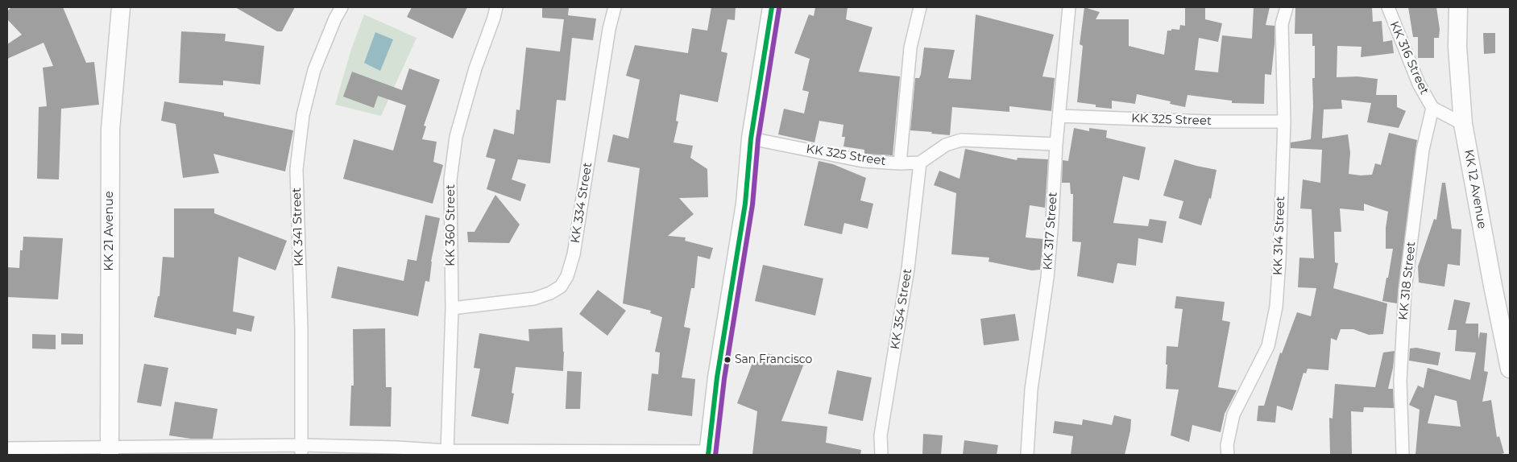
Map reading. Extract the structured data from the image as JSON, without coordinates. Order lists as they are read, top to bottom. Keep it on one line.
{"streets":{"main road":["KK 12 Avenue","KK 21 Avenue"],"street":["KK 316 Street","KK 325 Street","KK 334 Street","KK 360 Street","KK 341 Street","KK 317 Street","KK 314 Street","KK 318 Street","KK 354 Street"]},"crossings":[["KK 316 Street","KK 318 Street"],["KK 325 Street","KK 317 Street"],["KK 325 Street","KK 314 Street"],["KK 325 Street","KK 354 Street"],["KK 334 Street","KK 360 Street"]],"places":["San Francisco"]}
